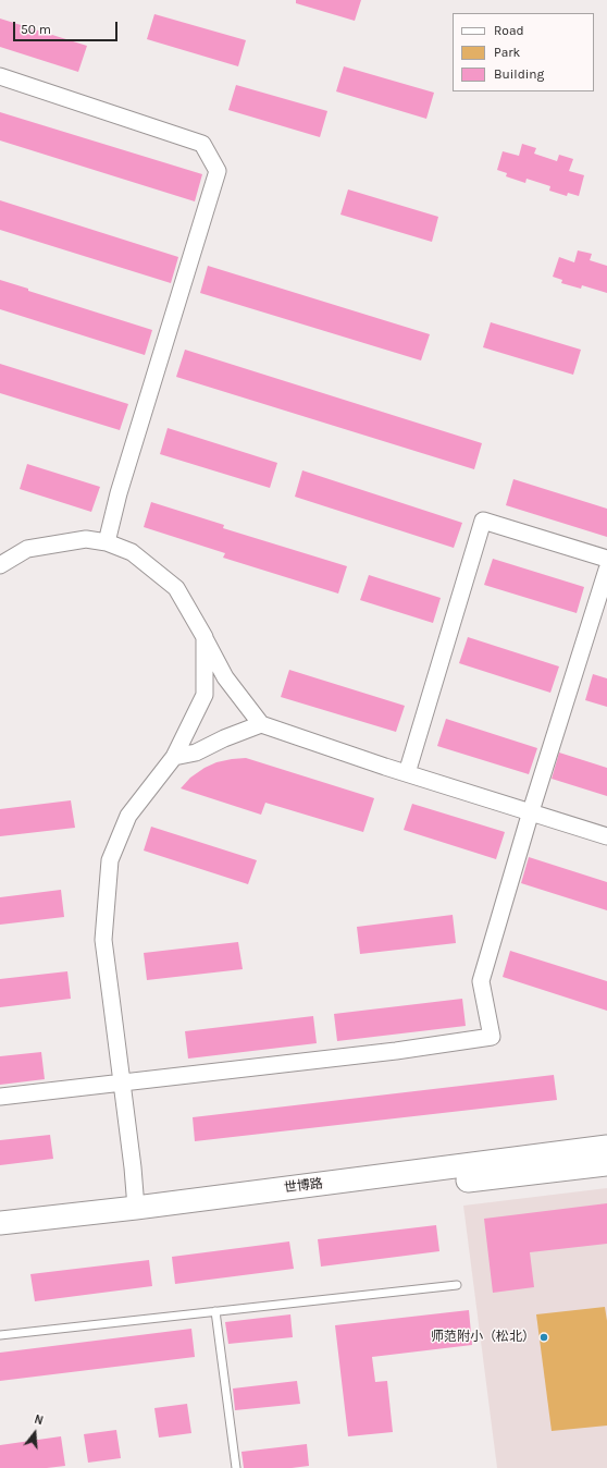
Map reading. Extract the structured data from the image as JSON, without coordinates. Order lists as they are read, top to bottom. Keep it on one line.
{"streets":{"main road":["世博路"]},"places":["师范附小（松北）"],"legend":["Road","Park","Building"],"scale_bar":"50 m","north":"top"}
